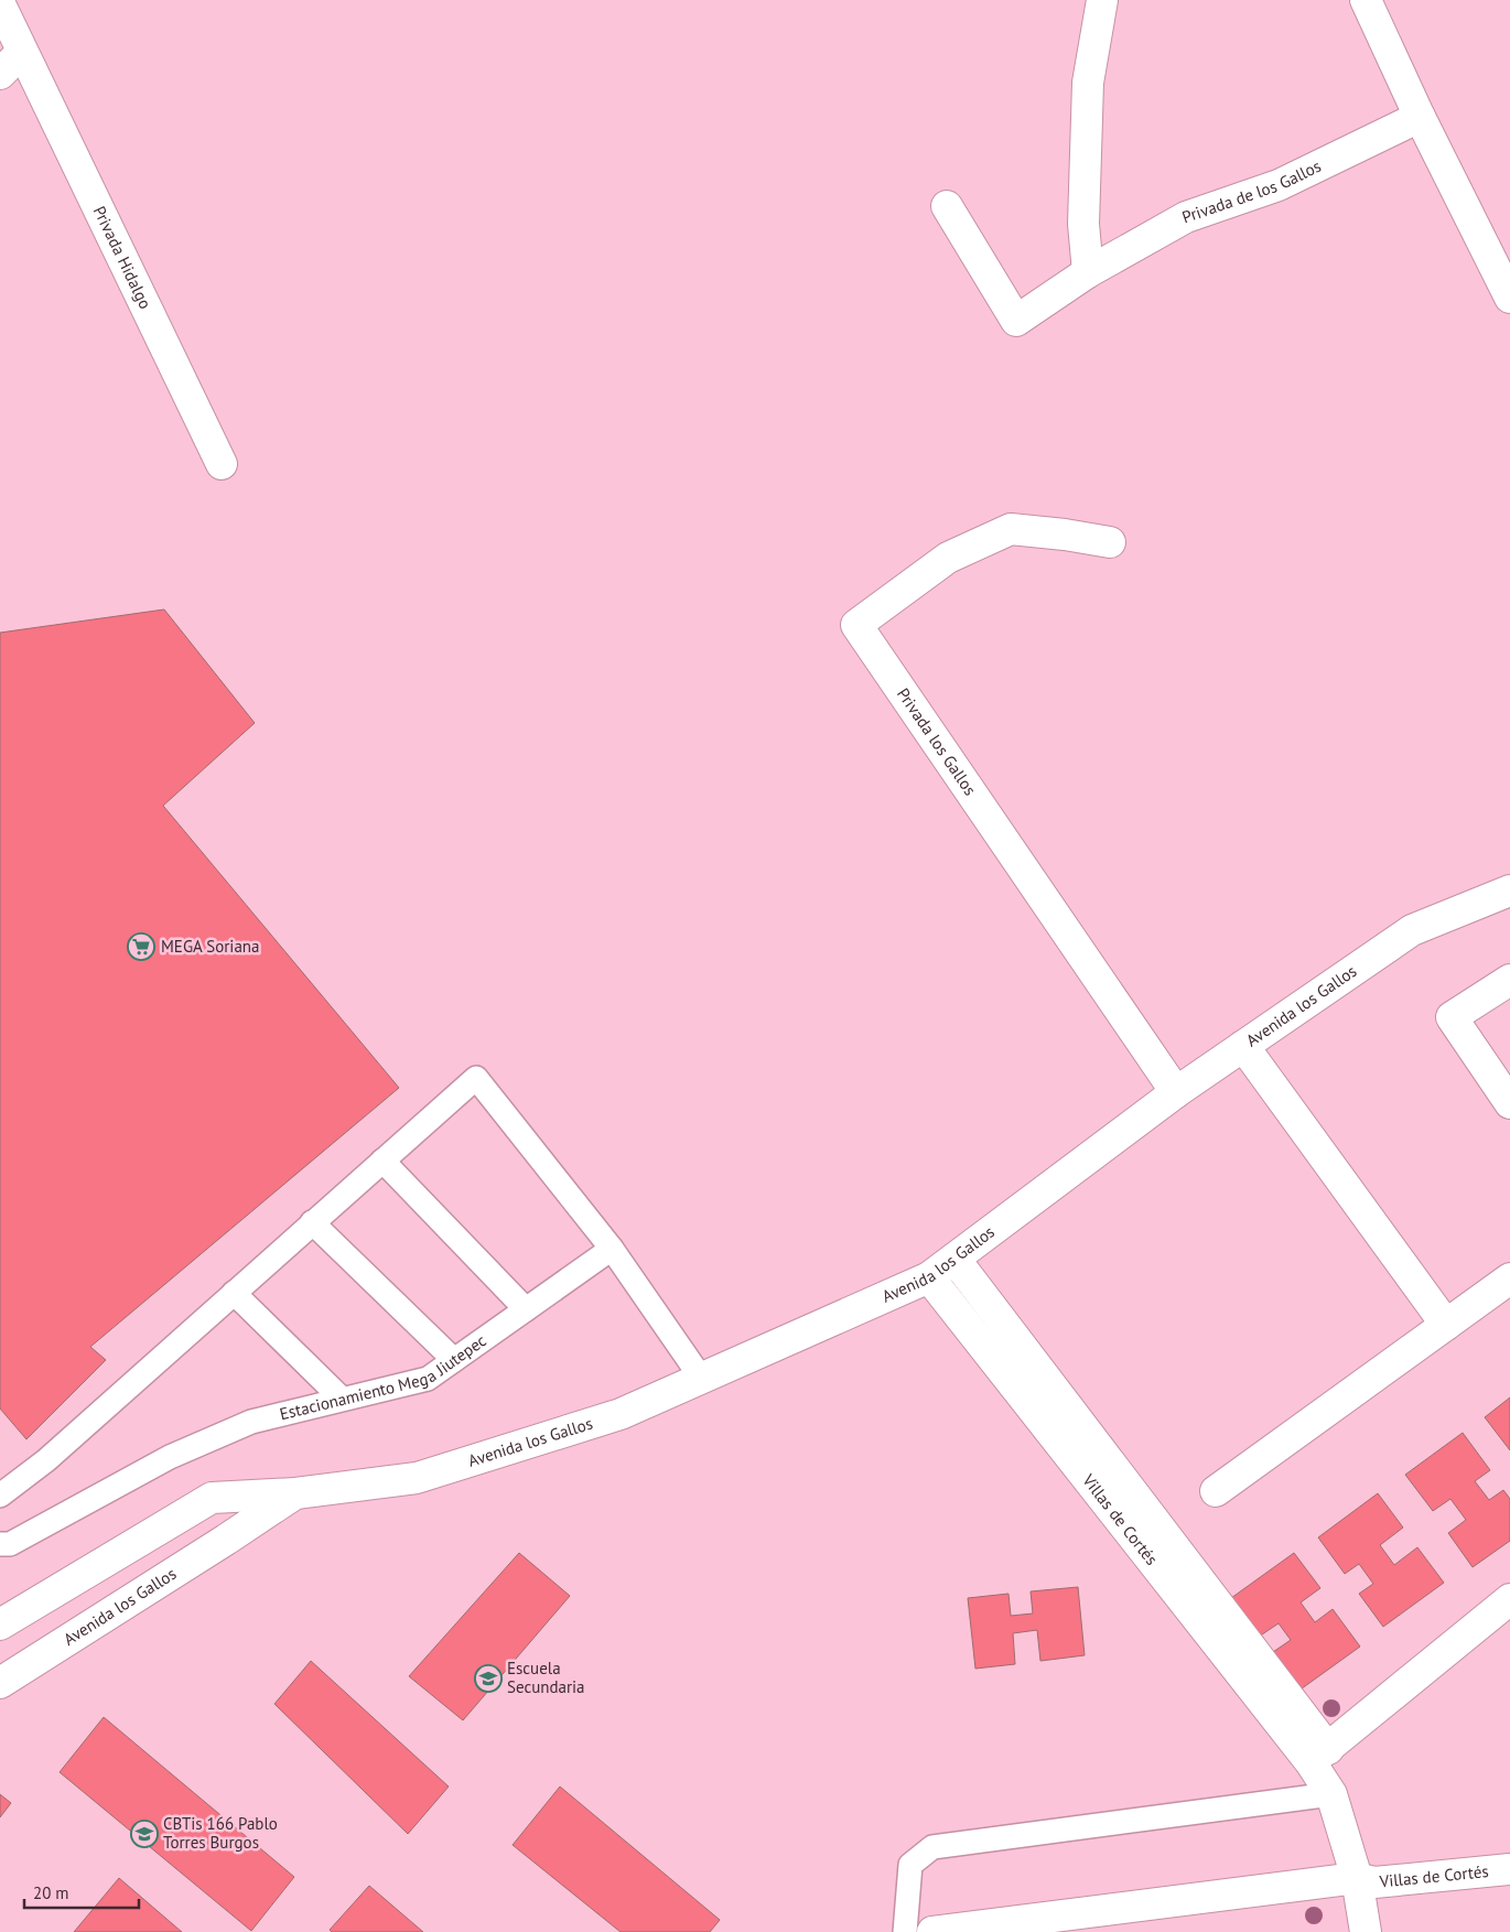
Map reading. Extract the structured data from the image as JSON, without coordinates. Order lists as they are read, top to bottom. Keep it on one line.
{"streets":{"street":["Privada de los Gallos","Privada Hidalgo","Privada los Gallos","Avenida los Gallos","Villas de Cortés"],"lane":["Estacionamiento Mega Jiutepec"]},"crossings":[["Privada los Gallos","Avenida los Gallos"],["Avenida los Gallos","Villas de Cortés"]],"places":{"supermarket":["MEGA Soriana"],"school or university":["Escuela Secundaria","CBTis 166 Pablo Torres Burgos"]},"scale_bar":"20 m"}
